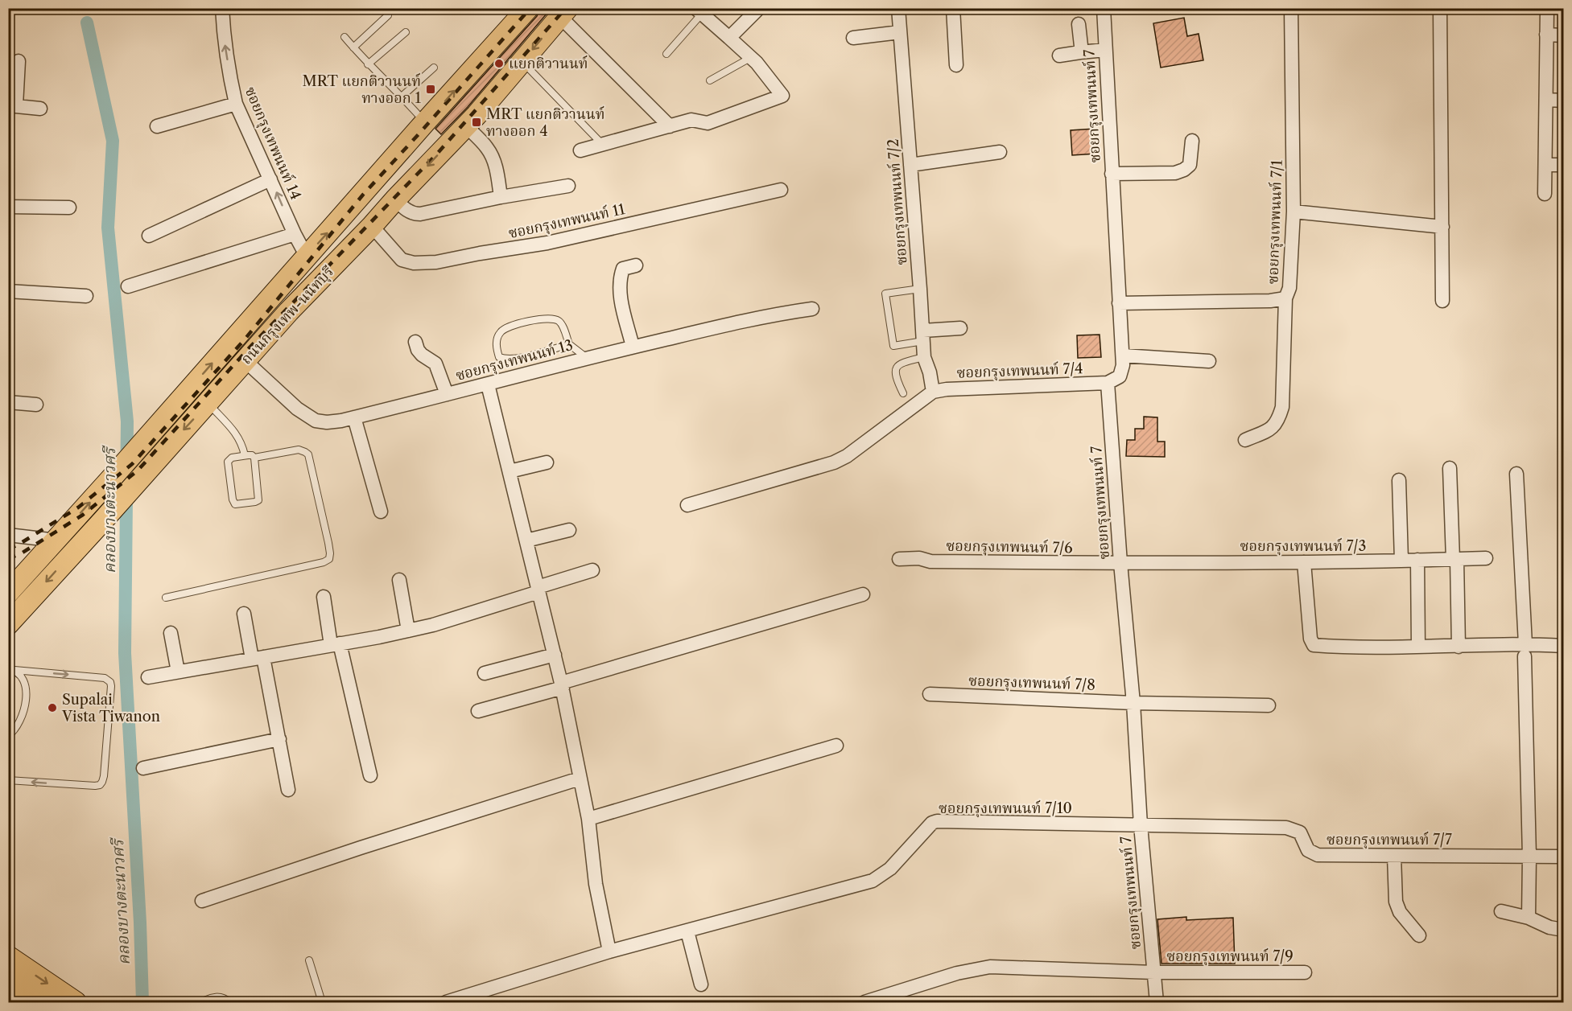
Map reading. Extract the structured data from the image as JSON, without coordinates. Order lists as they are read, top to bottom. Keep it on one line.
{"streets":{"main road":["ถนนกรุงเทพ-นนทบุรี"],"street":["ซอยกรุงเทพนนท์ 7","ซอยกรุงเทพนนท์ 14","ซอยกรุงเทพนนท์ 7/2","ซอยกรุงเทพนนท์ 11","ซอยกรุงเทพนนท์ 7/1","ซอยกรุงเทพนนท์ 13","ซอยกรุงเทพนนท์ 7/4","ซอยกรุงเทพนนท์ 7/3","ซอยกรุงเทพนนท์ 7/6","ซอยกรุงเทพนนท์ 7/8","ซอยกรุงเทพนนท์ 7/10","ซอยกรุงเทพนนท์ 7/7","ซอยกรุงเทพนนท์ 7/9"]},"crossings":[["ซอยกรุงเทพนนท์ 7","ซอยกรุงเทพนนท์ 7/1"],["ซอยกรุงเทพนนท์ 7","ซอยกรุงเทพนนท์ 7/4"],["ซอยกรุงเทพนนท์ 7","ซอยกรุงเทพนนท์ 7/3"],["ซอยกรุงเทพนนท์ 7","ซอยกรุงเทพนนท์ 7/6"],["ซอยกรุงเทพนนท์ 7","ซอยกรุงเทพนนท์ 7/8"],["ซอยกรุงเทพนนท์ 7","ซอยกรุงเทพนนท์ 7/10"],["ซอยกรุงเทพนนท์ 7","ซอยกรุงเทพนนท์ 7/7"],["ซอยกรุงเทพนนท์ 7","ซอยกรุงเทพนนท์ 7/9"],["ซอยกรุงเทพนนท์ 14","ถนนกรุงเทพ-นนทบุรี"],["ซอยกรุงเทพนนท์ 7/2","ซอยกรุงเทพนนท์ 7/4"],["ซอยกรุงเทพนนท์ 11","ถนนกรุงเทพ-นนทบุรี"],["ถนนกรุงเทพ-นนทบุรี","ซอยกรุงเทพนนท์ 13"],["ซอยกรุงเทพนนท์ 7/3","ซอยกรุงเทพนนท์ 7/6"],["ซอยกรุงเทพนนท์ 7/10","ซอยกรุงเทพนนท์ 7/7"]],"one_way":["ซอยกรุงเทพนนท์ 14"],"water":["คลองบางตะนาวศรี"],"places":{"other":["แยกติวานนท์","Supalai Vista Tiwanon"],"transit":["MRT แยกติวานนท์ ทางออก 1","MRT แยกติวานนท์ ทางออก 4"]}}
